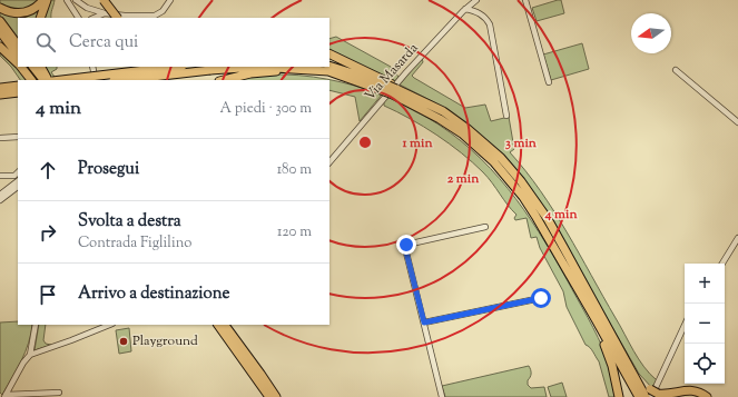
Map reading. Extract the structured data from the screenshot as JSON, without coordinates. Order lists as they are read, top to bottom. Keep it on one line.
{"streets":{"street":["Via Masarda"]},"places":["Playground"],"north":"left","page":{"search":"Cerca qui","heading":["4 min","A piedi · 300 m"],"list":[["Prosegui","180 m"],["Svolta a destra","Contrada Figlilino","120 m"],"Arrivo a destinazione"],"map_buttons":["+","−"]},"rings":["1 min","3 min","2 min","4 min"]}
